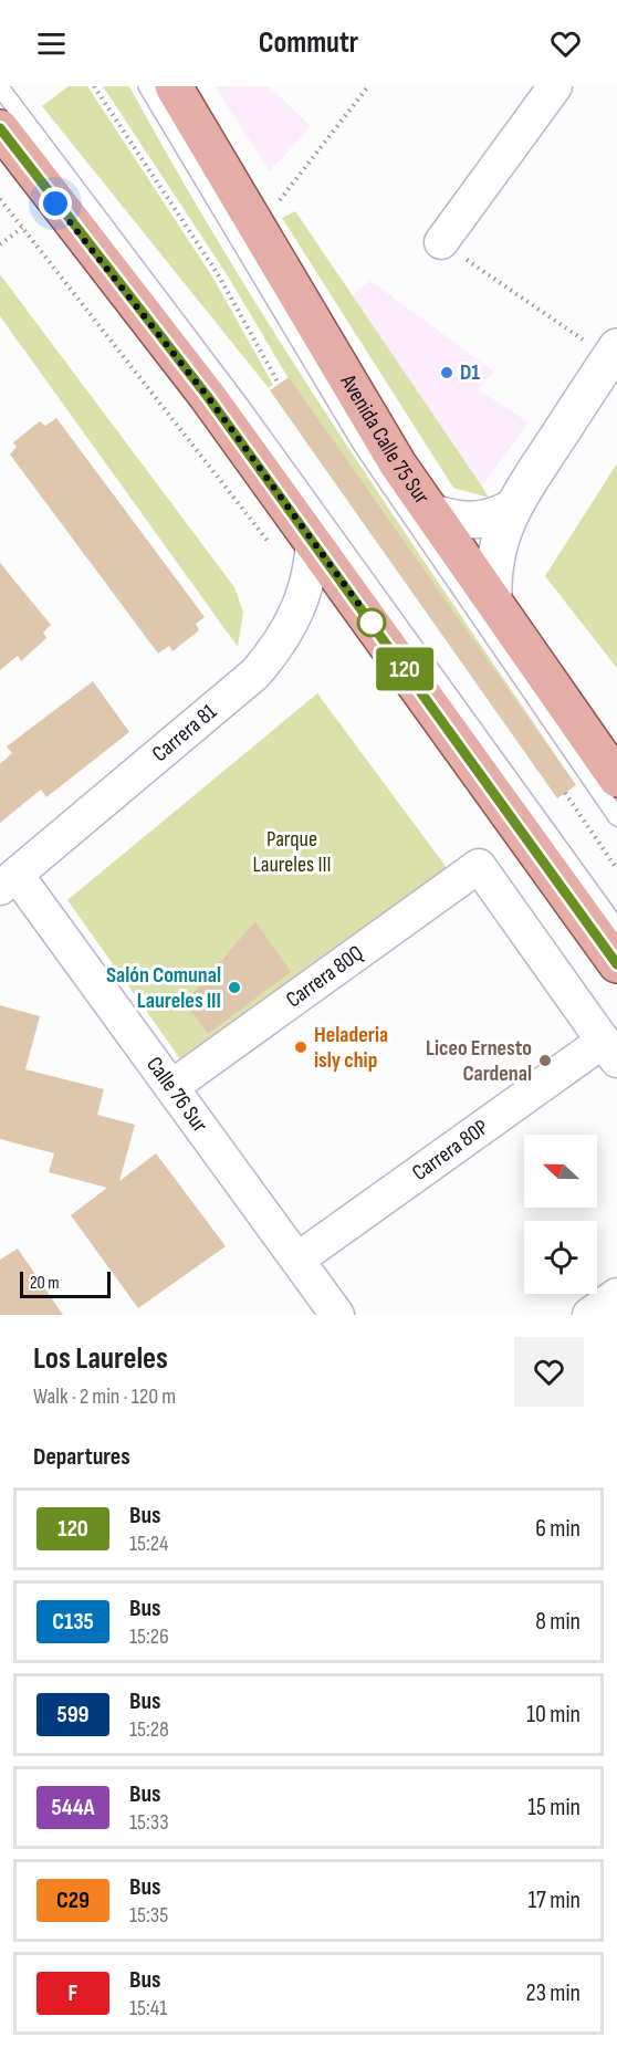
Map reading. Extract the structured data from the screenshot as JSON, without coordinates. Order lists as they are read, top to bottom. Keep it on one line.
{"streets":{"main road":["Avenida Calle 75 Sur"],"street":["Carrera 81","Carrera 80Q","Calle 76 Sur","Carrera 80P"]},"crossings":[["Carrera 81","Calle 76 Sur"],["Carrera 80Q","Calle 76 Sur"],["Carrera 80Q","Carrera 80P"],["Calle 76 Sur","Carrera 80P"]],"parks":["Parque Laureles III"],"places":["D1","Salón Comunal Laureles III","Heladeria isly chip","Liceo Ernesto Cardenal"],"lines":["bus line 120"],"scale_bar":"20 m","north":"left","page":{"header":"Commutr","on_map":"120","scale":"20 m","heading":[["Los Laureles","Walk · 2 min · 120 m"],"Departures"],"list":[{"mark":"120","name":"Bus","note":"15:24","value":"6 min"},{"mark":"C135","name":"Bus","note":"15:26","value":"8 min"},{"mark":"599","name":"Bus","note":"15:28","value":"10 min"},{"mark":"544A","name":"Bus","note":"15:33","value":"15 min"},{"mark":"C29","name":"Bus","note":"15:35","value":"17 min"},{"mark":"F","name":"Bus","note":"15:41","value":"23 min"}]}}
